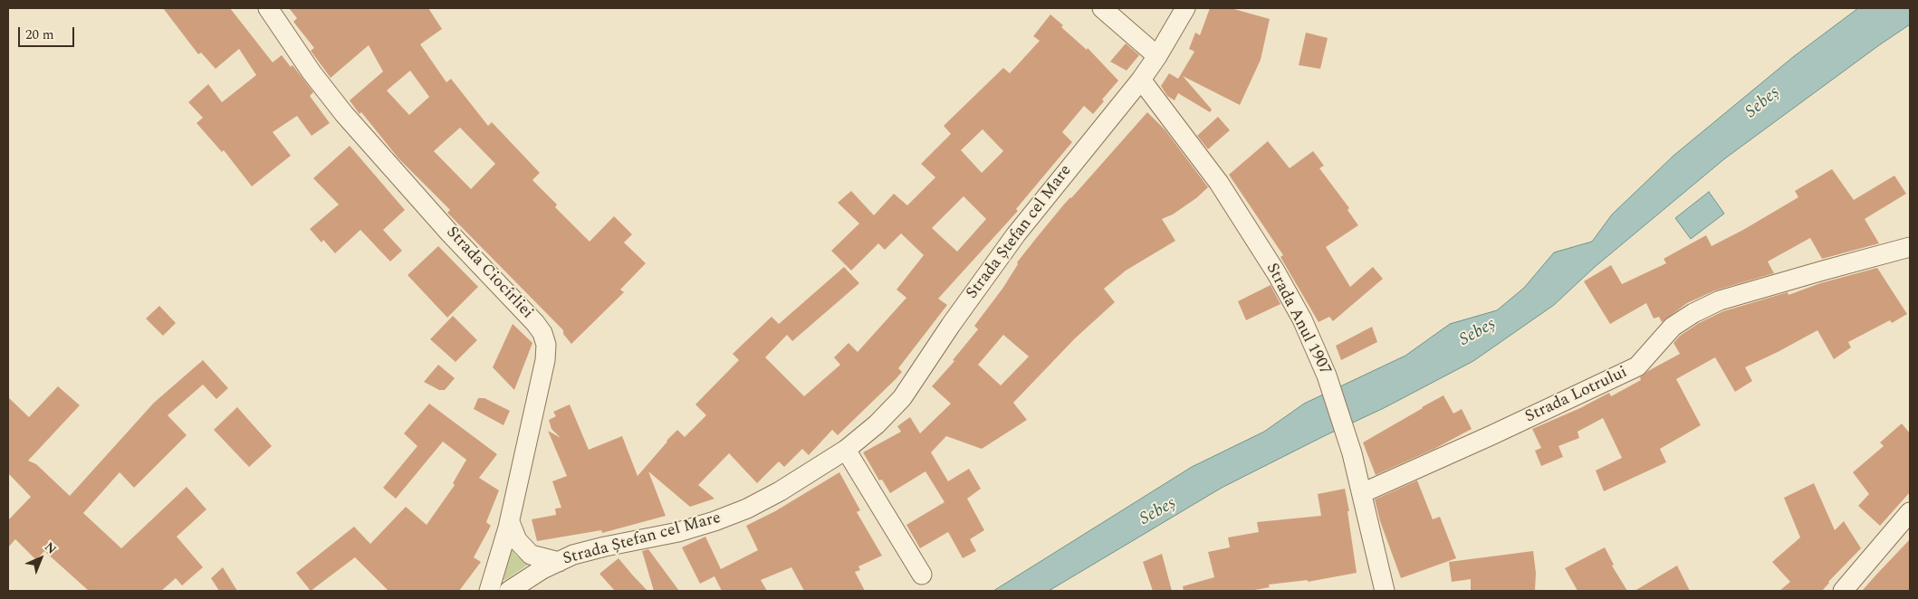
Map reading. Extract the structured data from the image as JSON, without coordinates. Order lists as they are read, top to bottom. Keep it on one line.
{"streets":{"street":["Strada Ștefan cel Mare","Strada Ciocîrliei","Strada Anul 1907","Strada Lotrului"]},"crossings":[["Strada Ștefan cel Mare","Strada Anul 1907"],["Strada Anul 1907","Strada Lotrului"]],"water":["Sebeș"],"scale_bar":"20 m","north":"top right"}
